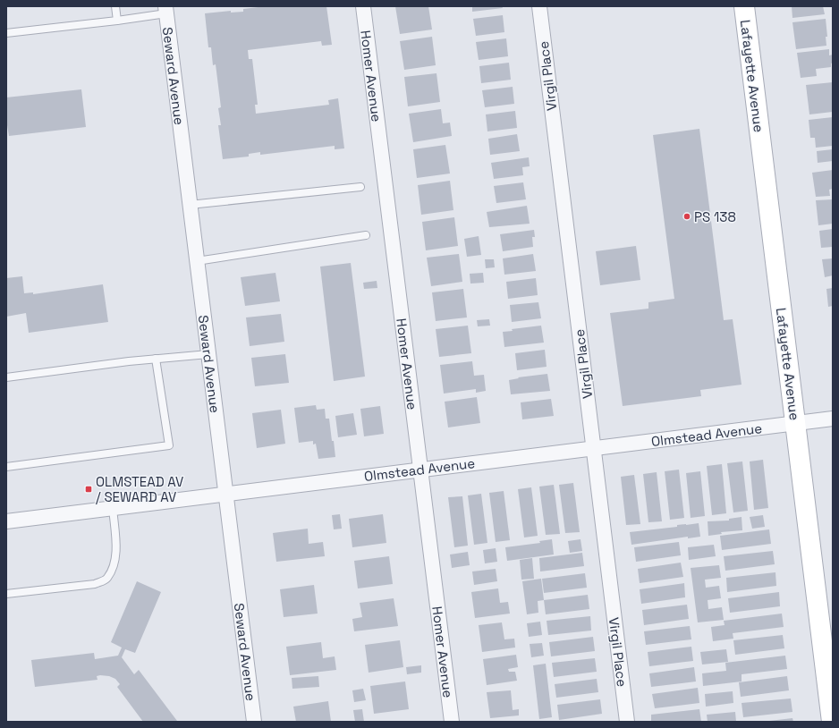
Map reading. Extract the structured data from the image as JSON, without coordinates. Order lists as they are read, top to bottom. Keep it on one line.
{"streets":{"street":["Seward Avenue","Homer Avenue","Virgil Place","Lafayette Avenue","Olmstead Avenue"]},"crossings":[["Seward Avenue","Olmstead Avenue"],["Homer Avenue","Olmstead Avenue"],["Virgil Place","Olmstead Avenue"],["Lafayette Avenue","Olmstead Avenue"]],"places":{"other":["PS 138"],"transit":["OLMSTEAD AV / SEWARD AV"]}}
